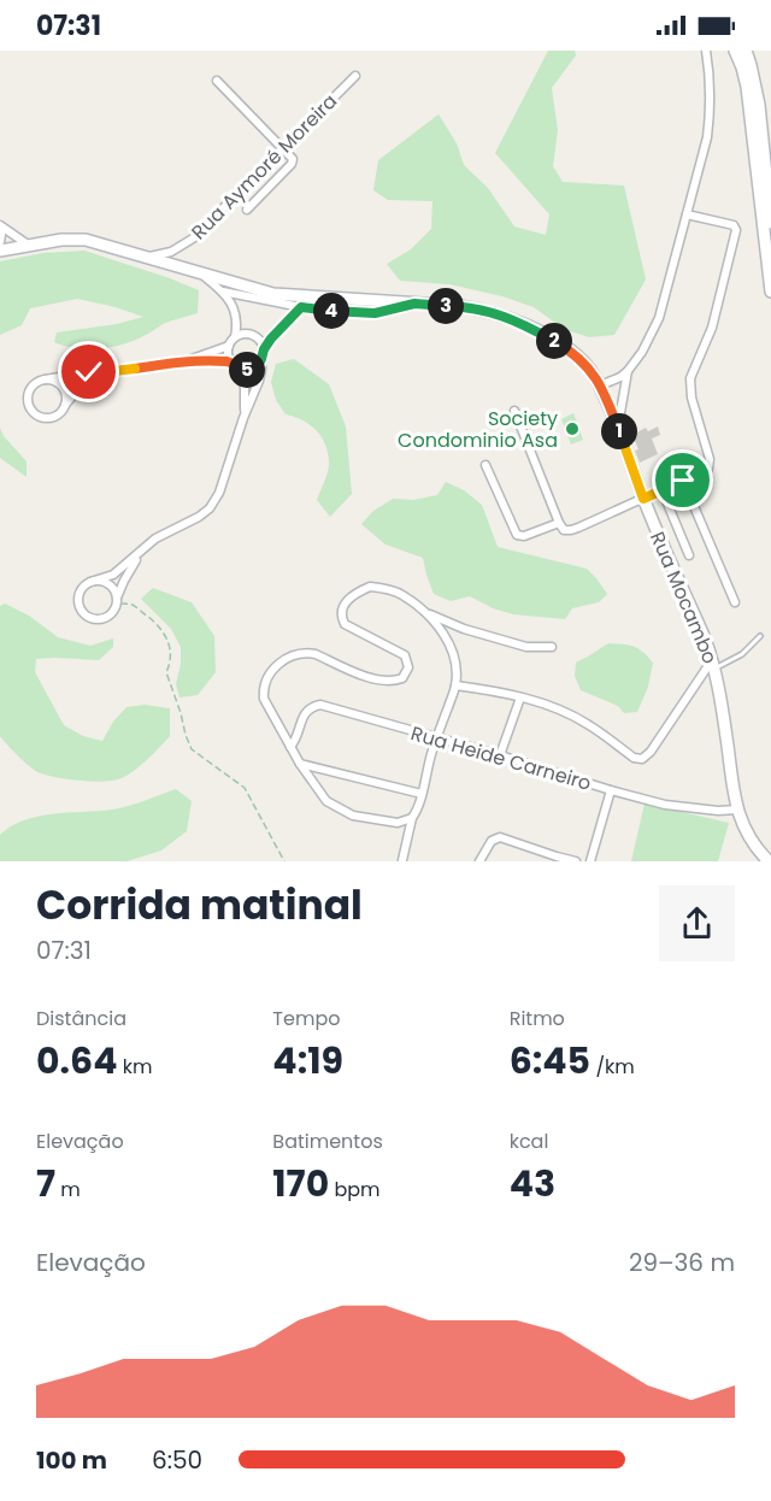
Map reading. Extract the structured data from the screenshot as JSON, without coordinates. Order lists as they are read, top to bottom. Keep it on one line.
{"streets":{"main road":["Rua Mocambo"],"street":["Rua Aymoré Moreira","Rua Heide Carneiro"]},"crossings":[["Rua Aymoré Moreira","Rua Mocambo"],["Rua Mocambo","Rua Heide Carneiro"]],"places":["Society Condominio Asa"],"page":{"status":"07:31","pins":["3","4","2","5","1"],"heading":["Corrida matinal","07:31"],"stats":[["Distância","0.64 km"],["Tempo","4:19"],["Ritmo","6:45 /km"],["Elevação","7 m"],["Batimentos","170 bpm"],["kcal","43"]],"chart":["Elevação","29–36 m"],"list":[{"name":"100 m","note":"6:50"}]}}
